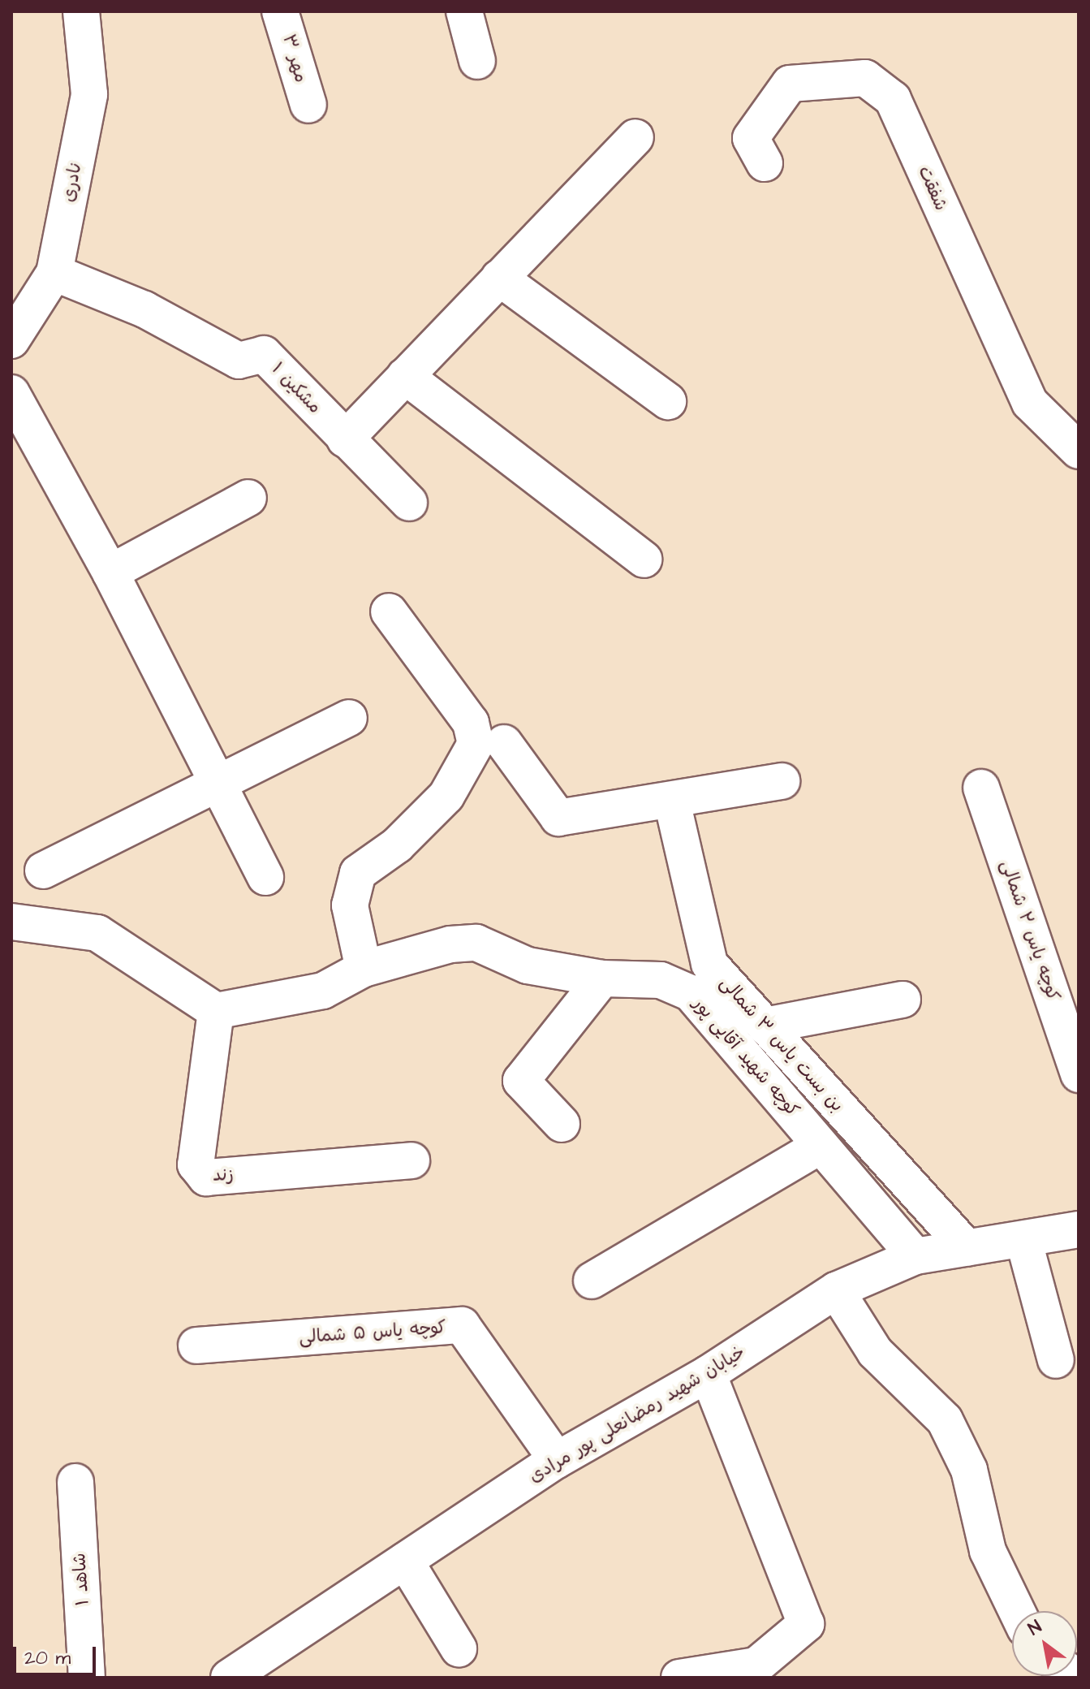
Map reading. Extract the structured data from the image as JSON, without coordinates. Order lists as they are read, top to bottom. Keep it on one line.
{"streets":{"street":["مهر ۳","نادری","شفقت","مشکین ۱","کوچه یاس ۲ شمالی","بن بست یاس ۳ شمالی","کوچه شهید آقایی پور","زند","کوچه یاس ۵ شمالی","خیابان شهید رمضانعلی پور مرادی","شاهد ۱"]},"crossings":[["نادری","مشکین ۱"],["بن بست یاس ۳ شمالی","خیابان شهید رمضانعلی پور مرادی"],["کوچه شهید آقایی پور","زند"],["کوچه شهید آقایی پور","خیابان شهید رمضانعلی پور مرادی"],["کوچه یاس ۵ شمالی","خیابان شهید رمضانعلی پور مرادی"]],"scale_bar":"20 m","north":"top left"}
